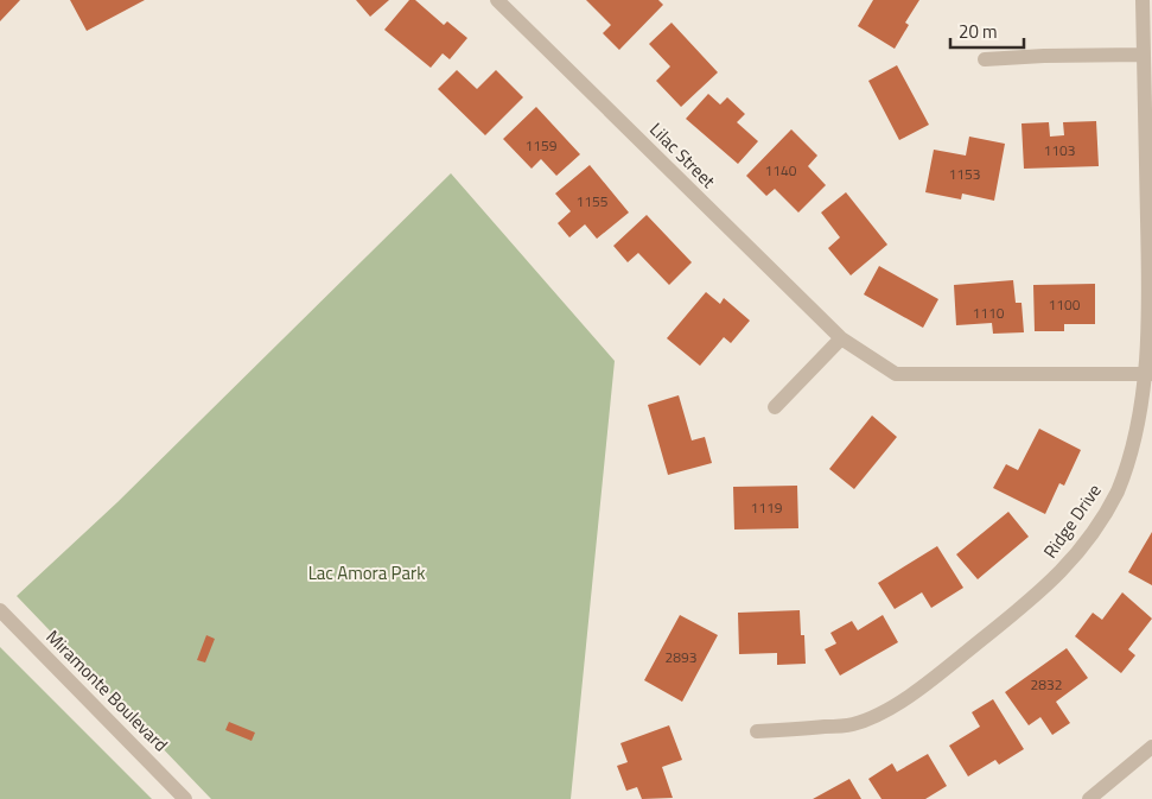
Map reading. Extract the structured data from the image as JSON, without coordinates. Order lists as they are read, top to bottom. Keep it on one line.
{"streets":{"street":["Lilac Street","Ridge Drive","Miramonte Boulevard"]},"crossings":[["Lilac Street","Ridge Drive"]],"parks":["Lac Amora Park"],"house_numbers":["1159","1103","1140","1153","1155","1100","1110","1119","2893","2832"],"scale_bar":"20 m"}
